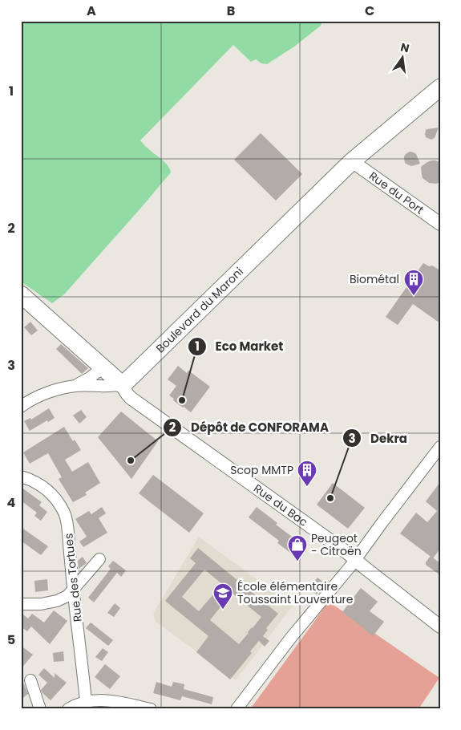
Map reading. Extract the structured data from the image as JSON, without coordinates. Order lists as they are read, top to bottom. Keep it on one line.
{"streets":{"main road":["Boulevard du Maroni"],"street":["Rue du Port","Rue du Bac","Rue des Tortues"]},"crossings":[["Rue du Port","Boulevard du Maroni"],["Boulevard du Maroni","Rue du Bac"]],"places":{"building":["Biométal","Scop MMTP"],"other":["Eco Market","Dépôt de CONFORAMA","Dekra"],"shop":["Peugeot - Citroën"],"school or university":["École élémentaire Toussaint Louverture"]},"north":"top","grid":{"columns":["A","B","C"],"rows":["1","2","3","4","5"]}}
